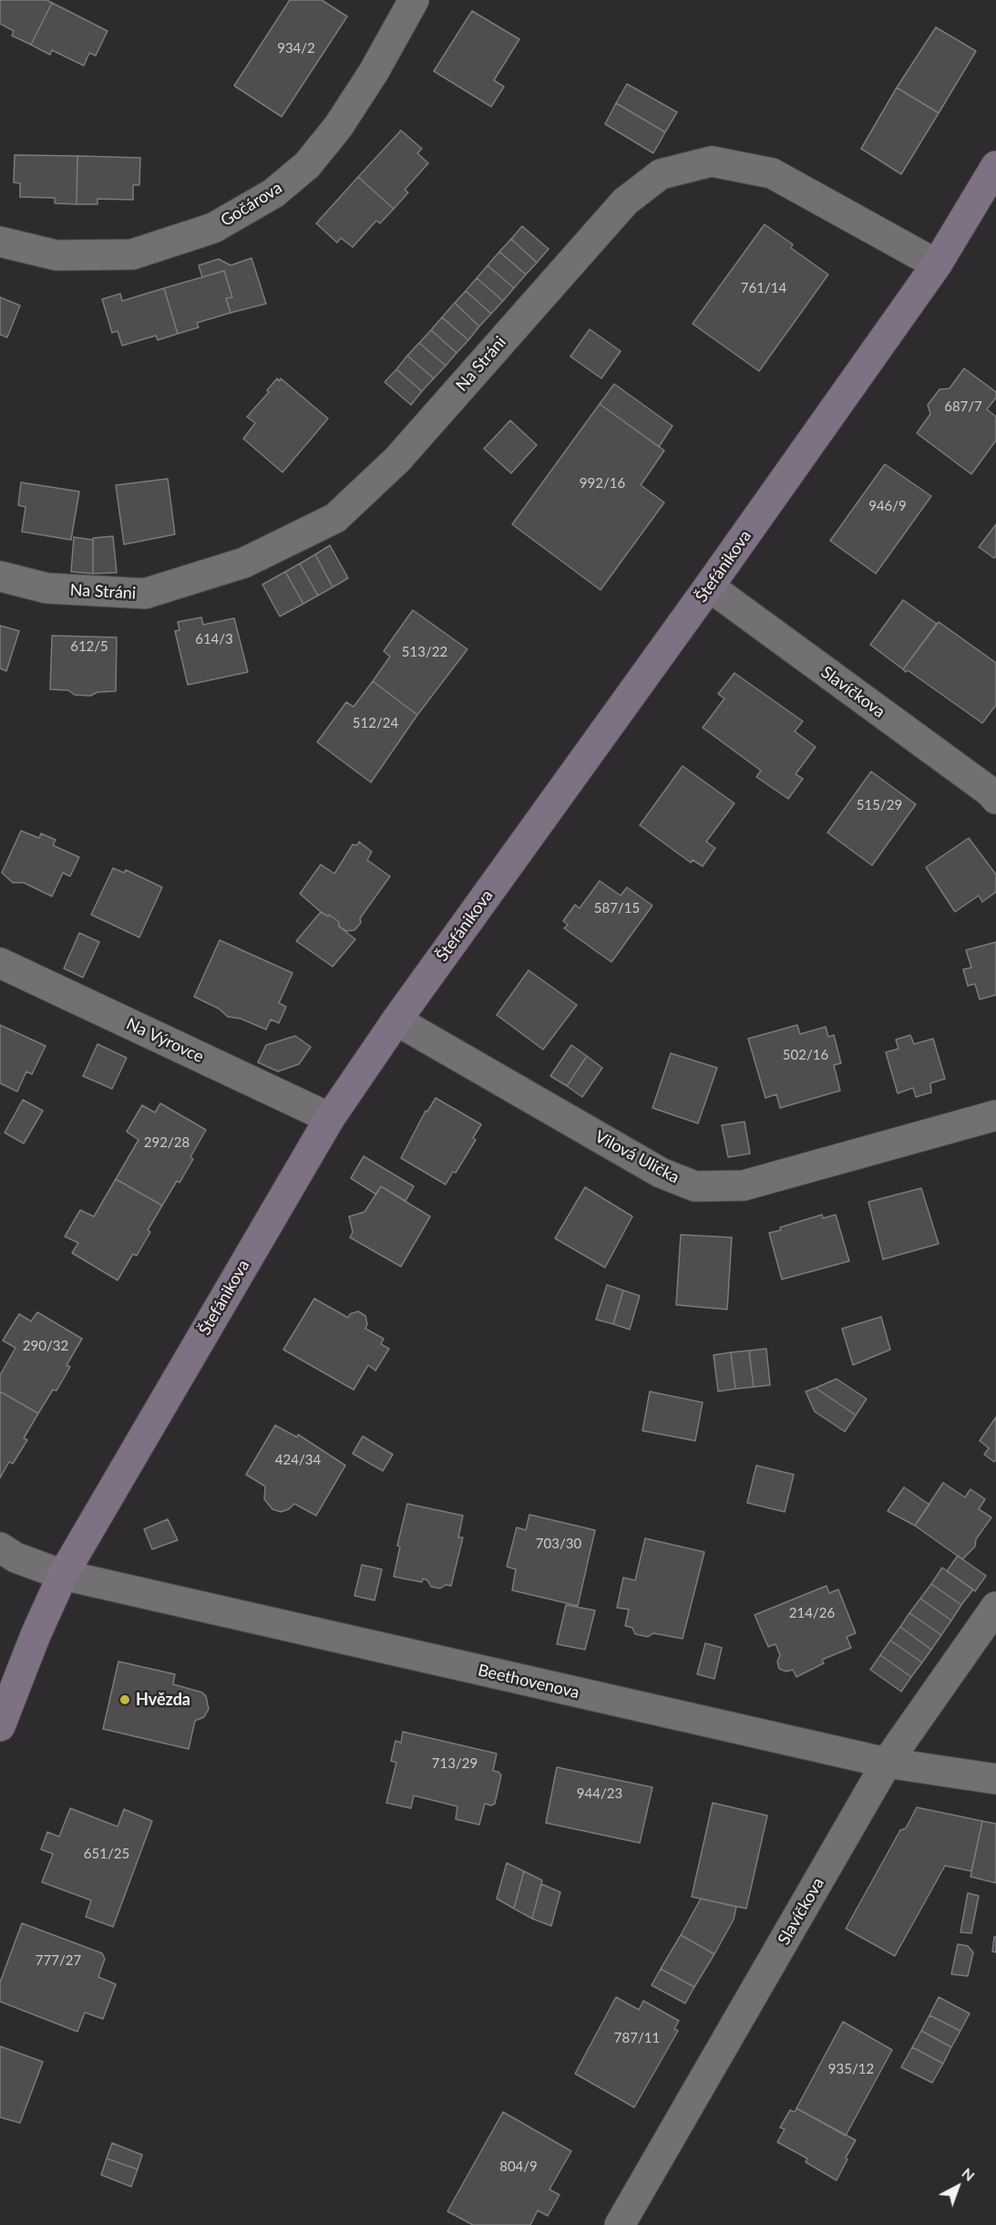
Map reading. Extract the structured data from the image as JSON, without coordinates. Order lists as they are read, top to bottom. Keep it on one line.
{"streets":{"street":["Gočárova","Na Stráni","Štefánikova","Slavíčkova","Na Výrovce","Vilová Ulička","Beethovenova"]},"crossings":[["Na Stráni","Štefánikova"],["Štefánikova","Slavíčkova"],["Štefánikova","Na Výrovce"],["Štefánikova","Vilová Ulička"],["Štefánikova","Beethovenova"],["Slavíčkova","Beethovenova"]],"places":["Hvězda"],"house_numbers":["934/2","761/14","687/7","992/16","946/9","614/3","612/5","513/22","512/24","515/29","587/15","502/16","292/28","290/32","424/34","703/30","214/26","713/29","944/23","651/25","777/27","787/11","935/12","804/9"],"north":"top right"}
